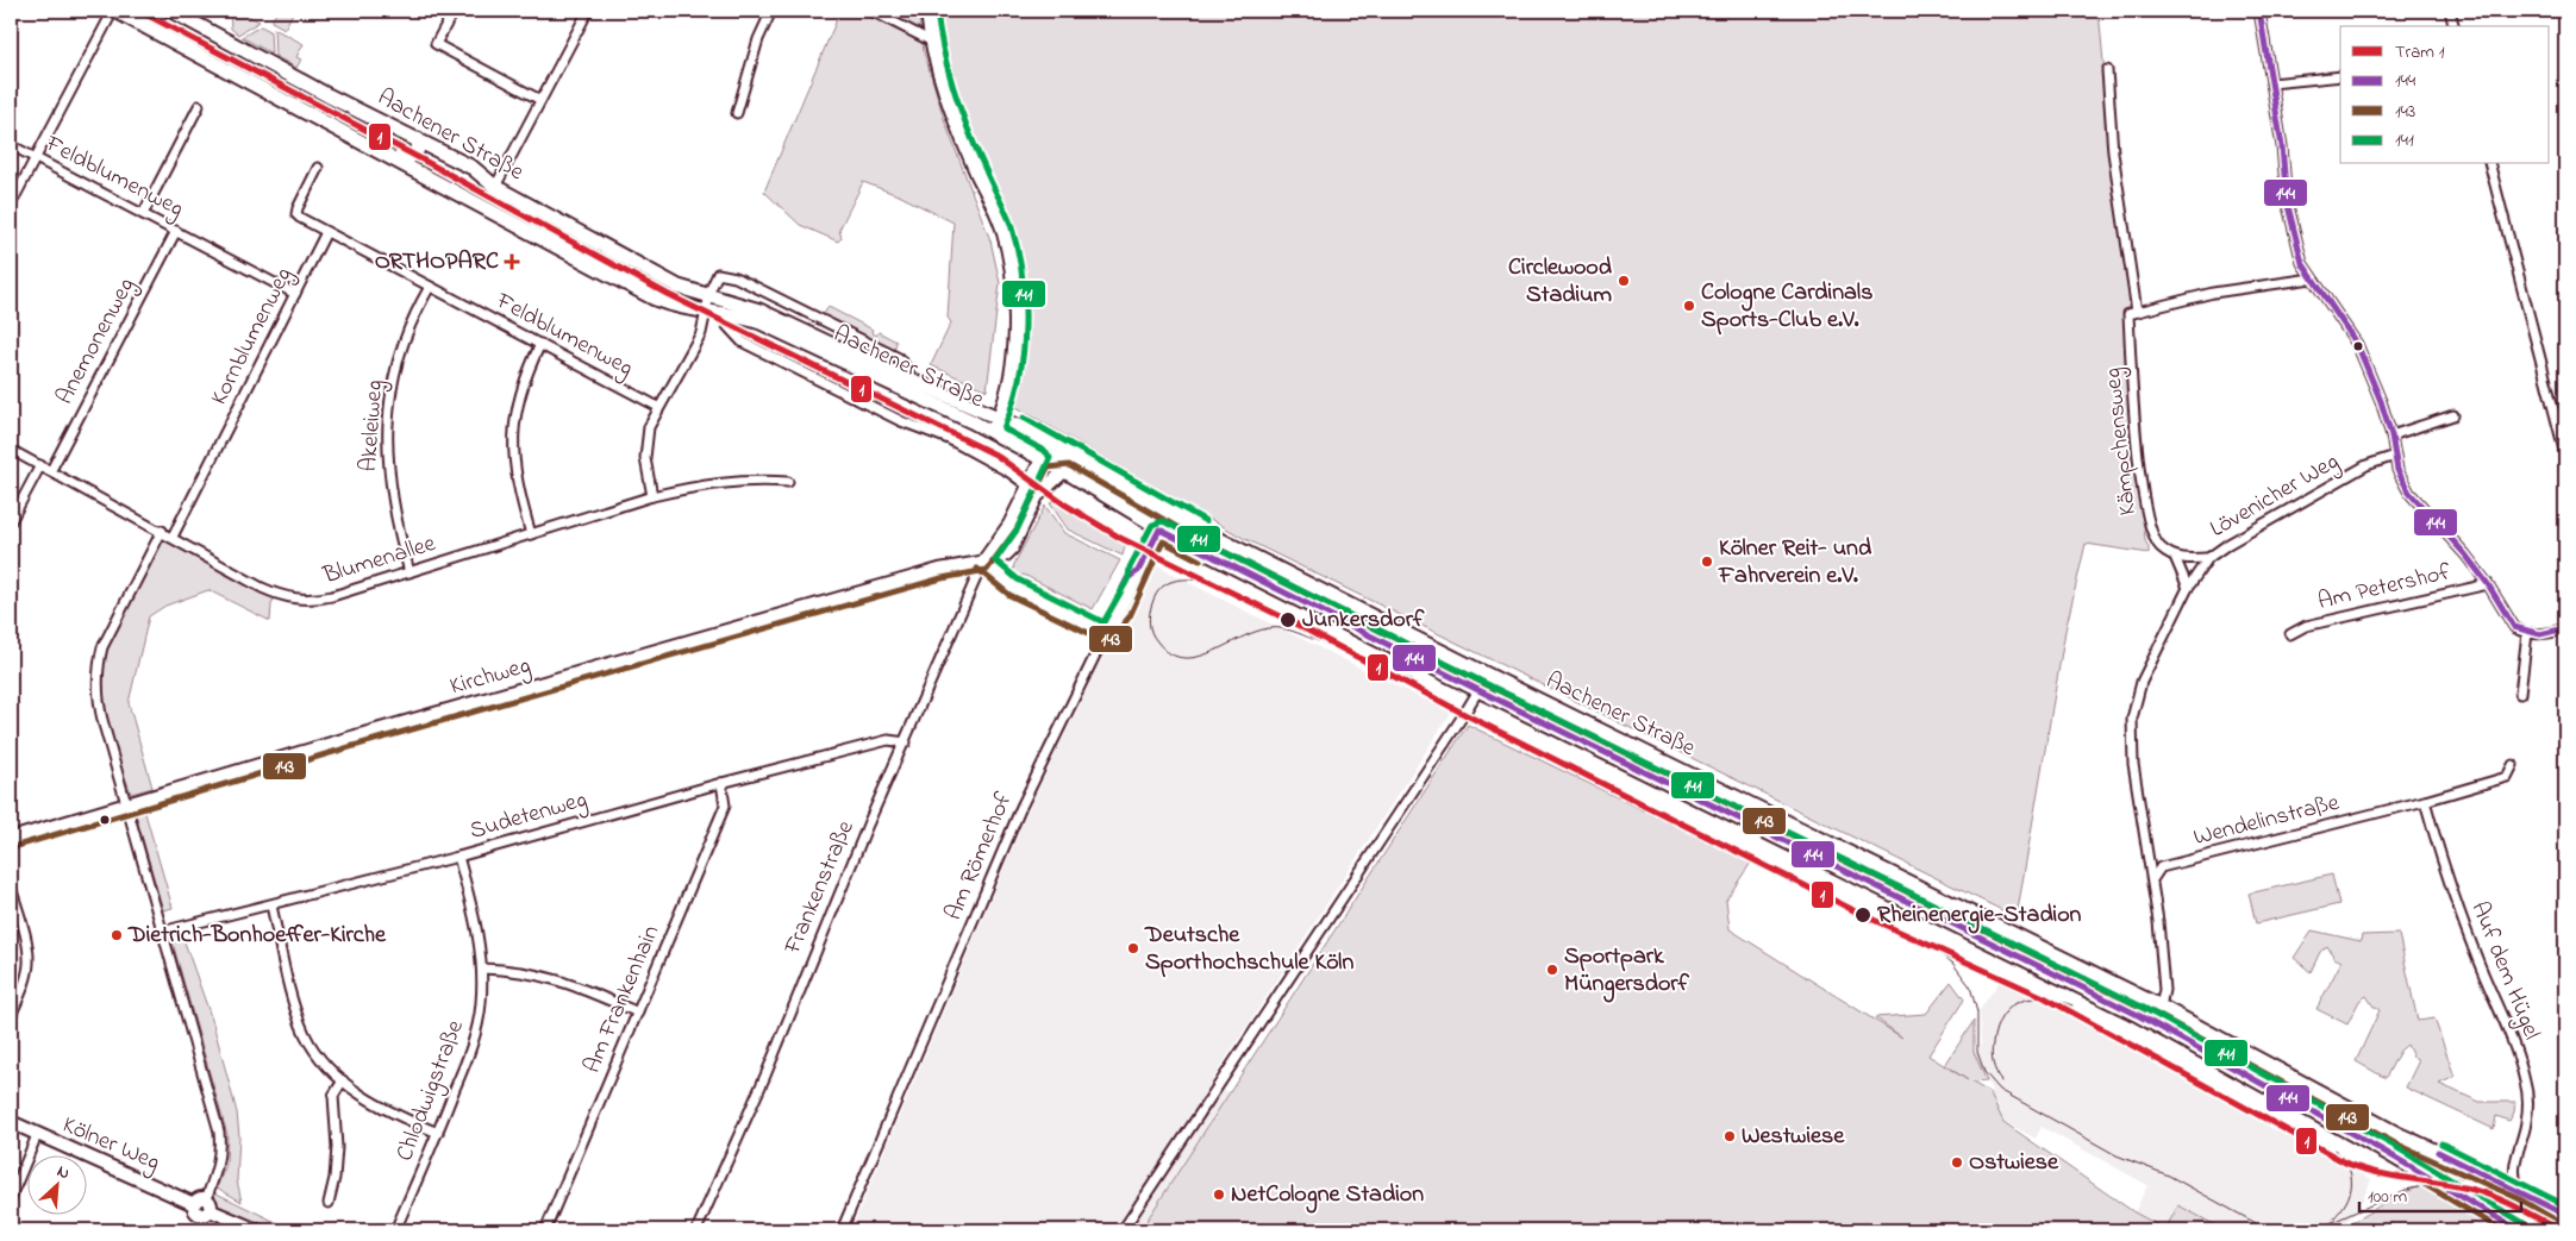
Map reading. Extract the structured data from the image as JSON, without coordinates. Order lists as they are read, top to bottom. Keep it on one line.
{"streets":{"main road":["Aachener Straße"],"street":["Feldblumenweg","Kornblumenweg","Anemonenweg","Akeleiweg","Kämpchensweg","Lövenicher Weg","Blumenallee","Am Petershof","Kirchweg","Sudetenweg","Wendelinstraße","Am Römerhof","Frankenstraße","Auf dem Hügel","Am Frankenhain","Chlodwigstraße","Kölner Weg"]},"crossings":[["Aachener Straße","Kirchweg"],["Aachener Straße","Auf dem Hügel"],["Feldblumenweg","Kornblumenweg"],["Feldblumenweg","Anemonenweg"],["Feldblumenweg","Akeleiweg"],["Kornblumenweg","Blumenallee"],["Anemonenweg","Blumenallee"],["Akeleiweg","Blumenallee"],["Lövenicher Weg","Wendelinstraße"],["Kirchweg","Am Römerhof"],["Kirchweg","Frankenstraße"],["Sudetenweg","Frankenstraße"],["Sudetenweg","Am Frankenhain"],["Sudetenweg","Chlodwigstraße"],["Wendelinstraße","Auf dem Hügel"],["Am Römerhof","Frankenstraße"]],"places":{"health":["ORTHOPARC"],"other":["Circlewood Stadium","Cologne Cardinals Sports-Club e.V.","Kölner Reit- und Fahrverein e.V.","Junkersdorf","Rheinenergie-Stadion","Dietrich-Bonhoeffer-Kirche","Deutsche Sporthochschule Köln","Sportpark Müngersdorf","Westwiese","Ostwiese","NetCologne Stadion"]},"lines":["tram line 1","transit line 144","transit line 141","transit line 143"],"legend":["Tram 1","144","143","141"],"scale_bar":"100 m","north":"top right"}
